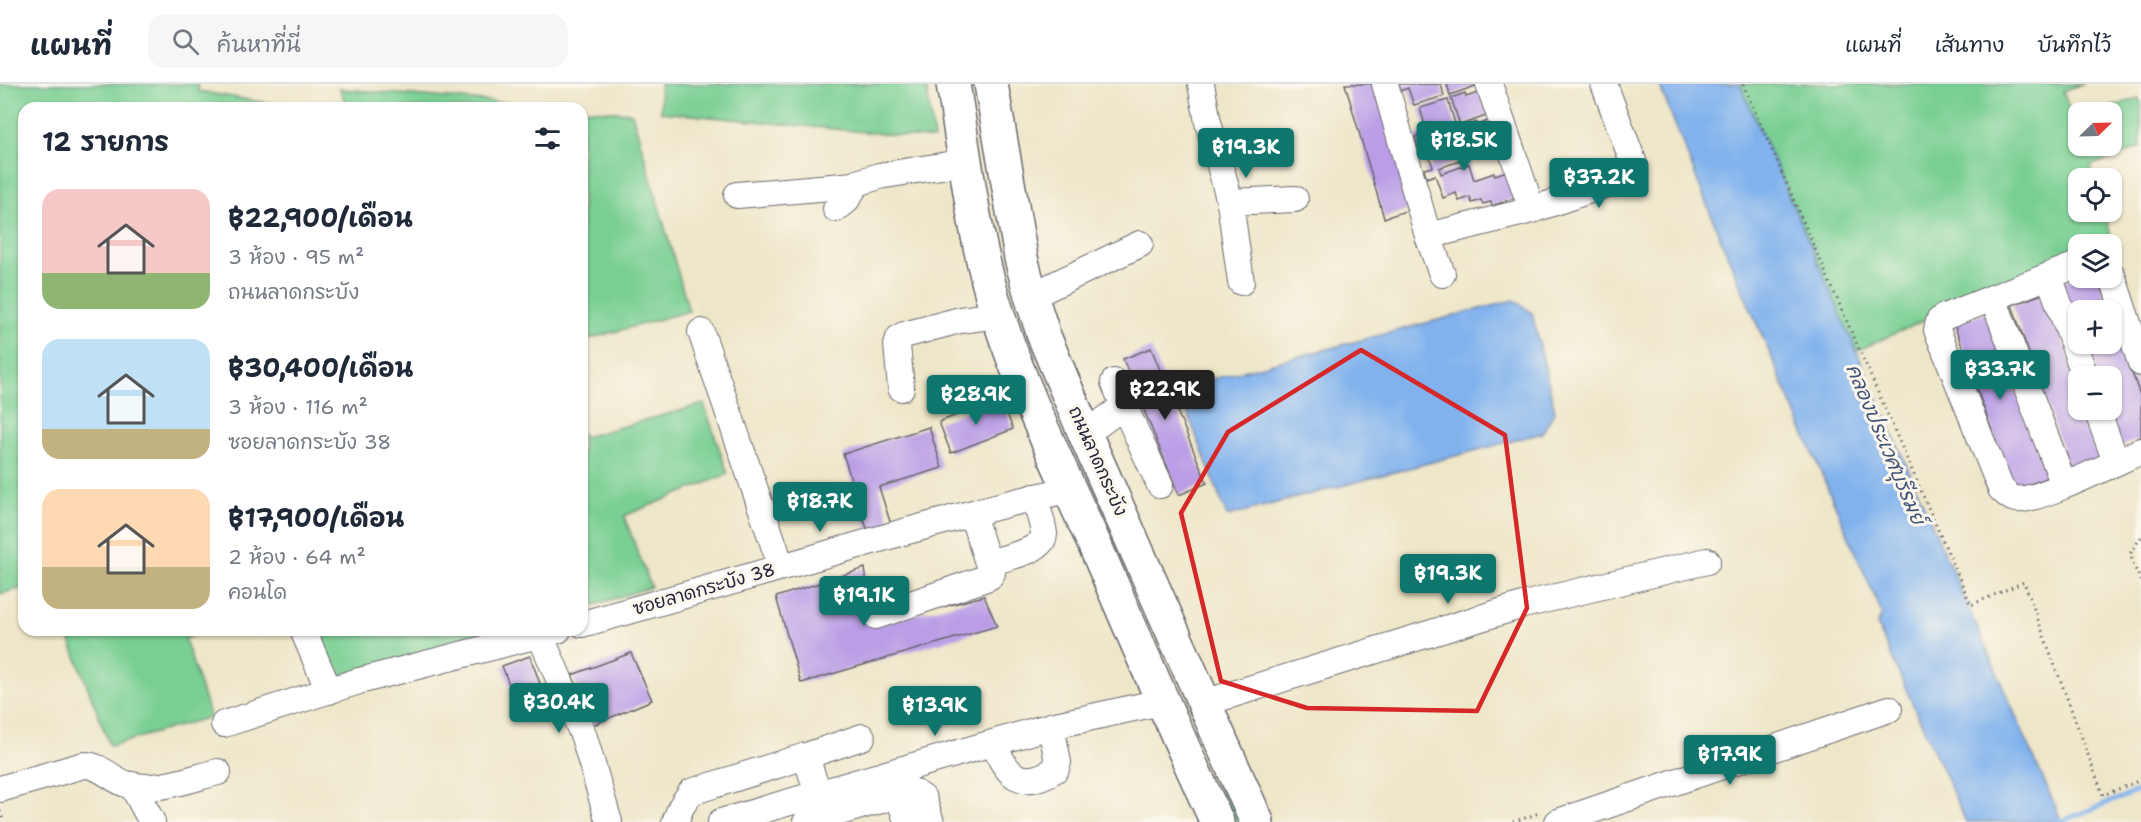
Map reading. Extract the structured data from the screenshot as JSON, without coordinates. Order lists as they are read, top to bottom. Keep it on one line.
{"streets":{"main road":["ถนนลาดกระบัง"],"street":["ซอยลาดกระบัง 38"]},"crossings":[["ถนนลาดกระบัง","ซอยลาดกระบัง 38"]],"water":["คลองประเวศบุรีรมย์"],"north":"top right","page":{"header":"แผนที่","search":"ค้นหาที่นี่","nav":["แผนที่","เส้นทาง","บันทึกไว้"],"map_buttons":["+","−"],"heading":"12 รายการ","price":["฿18.5K","฿19.3K","฿37.2K","฿33.7K","฿22.9K","฿28.9K","฿18.7K","฿19.3K","฿19.1K","฿30.4K","฿13.9K","฿17.9K"],"list":[{"name":"฿22,900/เดือน","note":"3 ห้อง · 95 m² · ถนนลาดกระบัง"},{"name":"฿30,400/เดือน","note":"3 ห้อง · 116 m² · ซอยลาดกระบัง 38"},{"name":"฿17,900/เดือน","note":"2 ห้อง · 64 m² · คอนโด"}]}}
